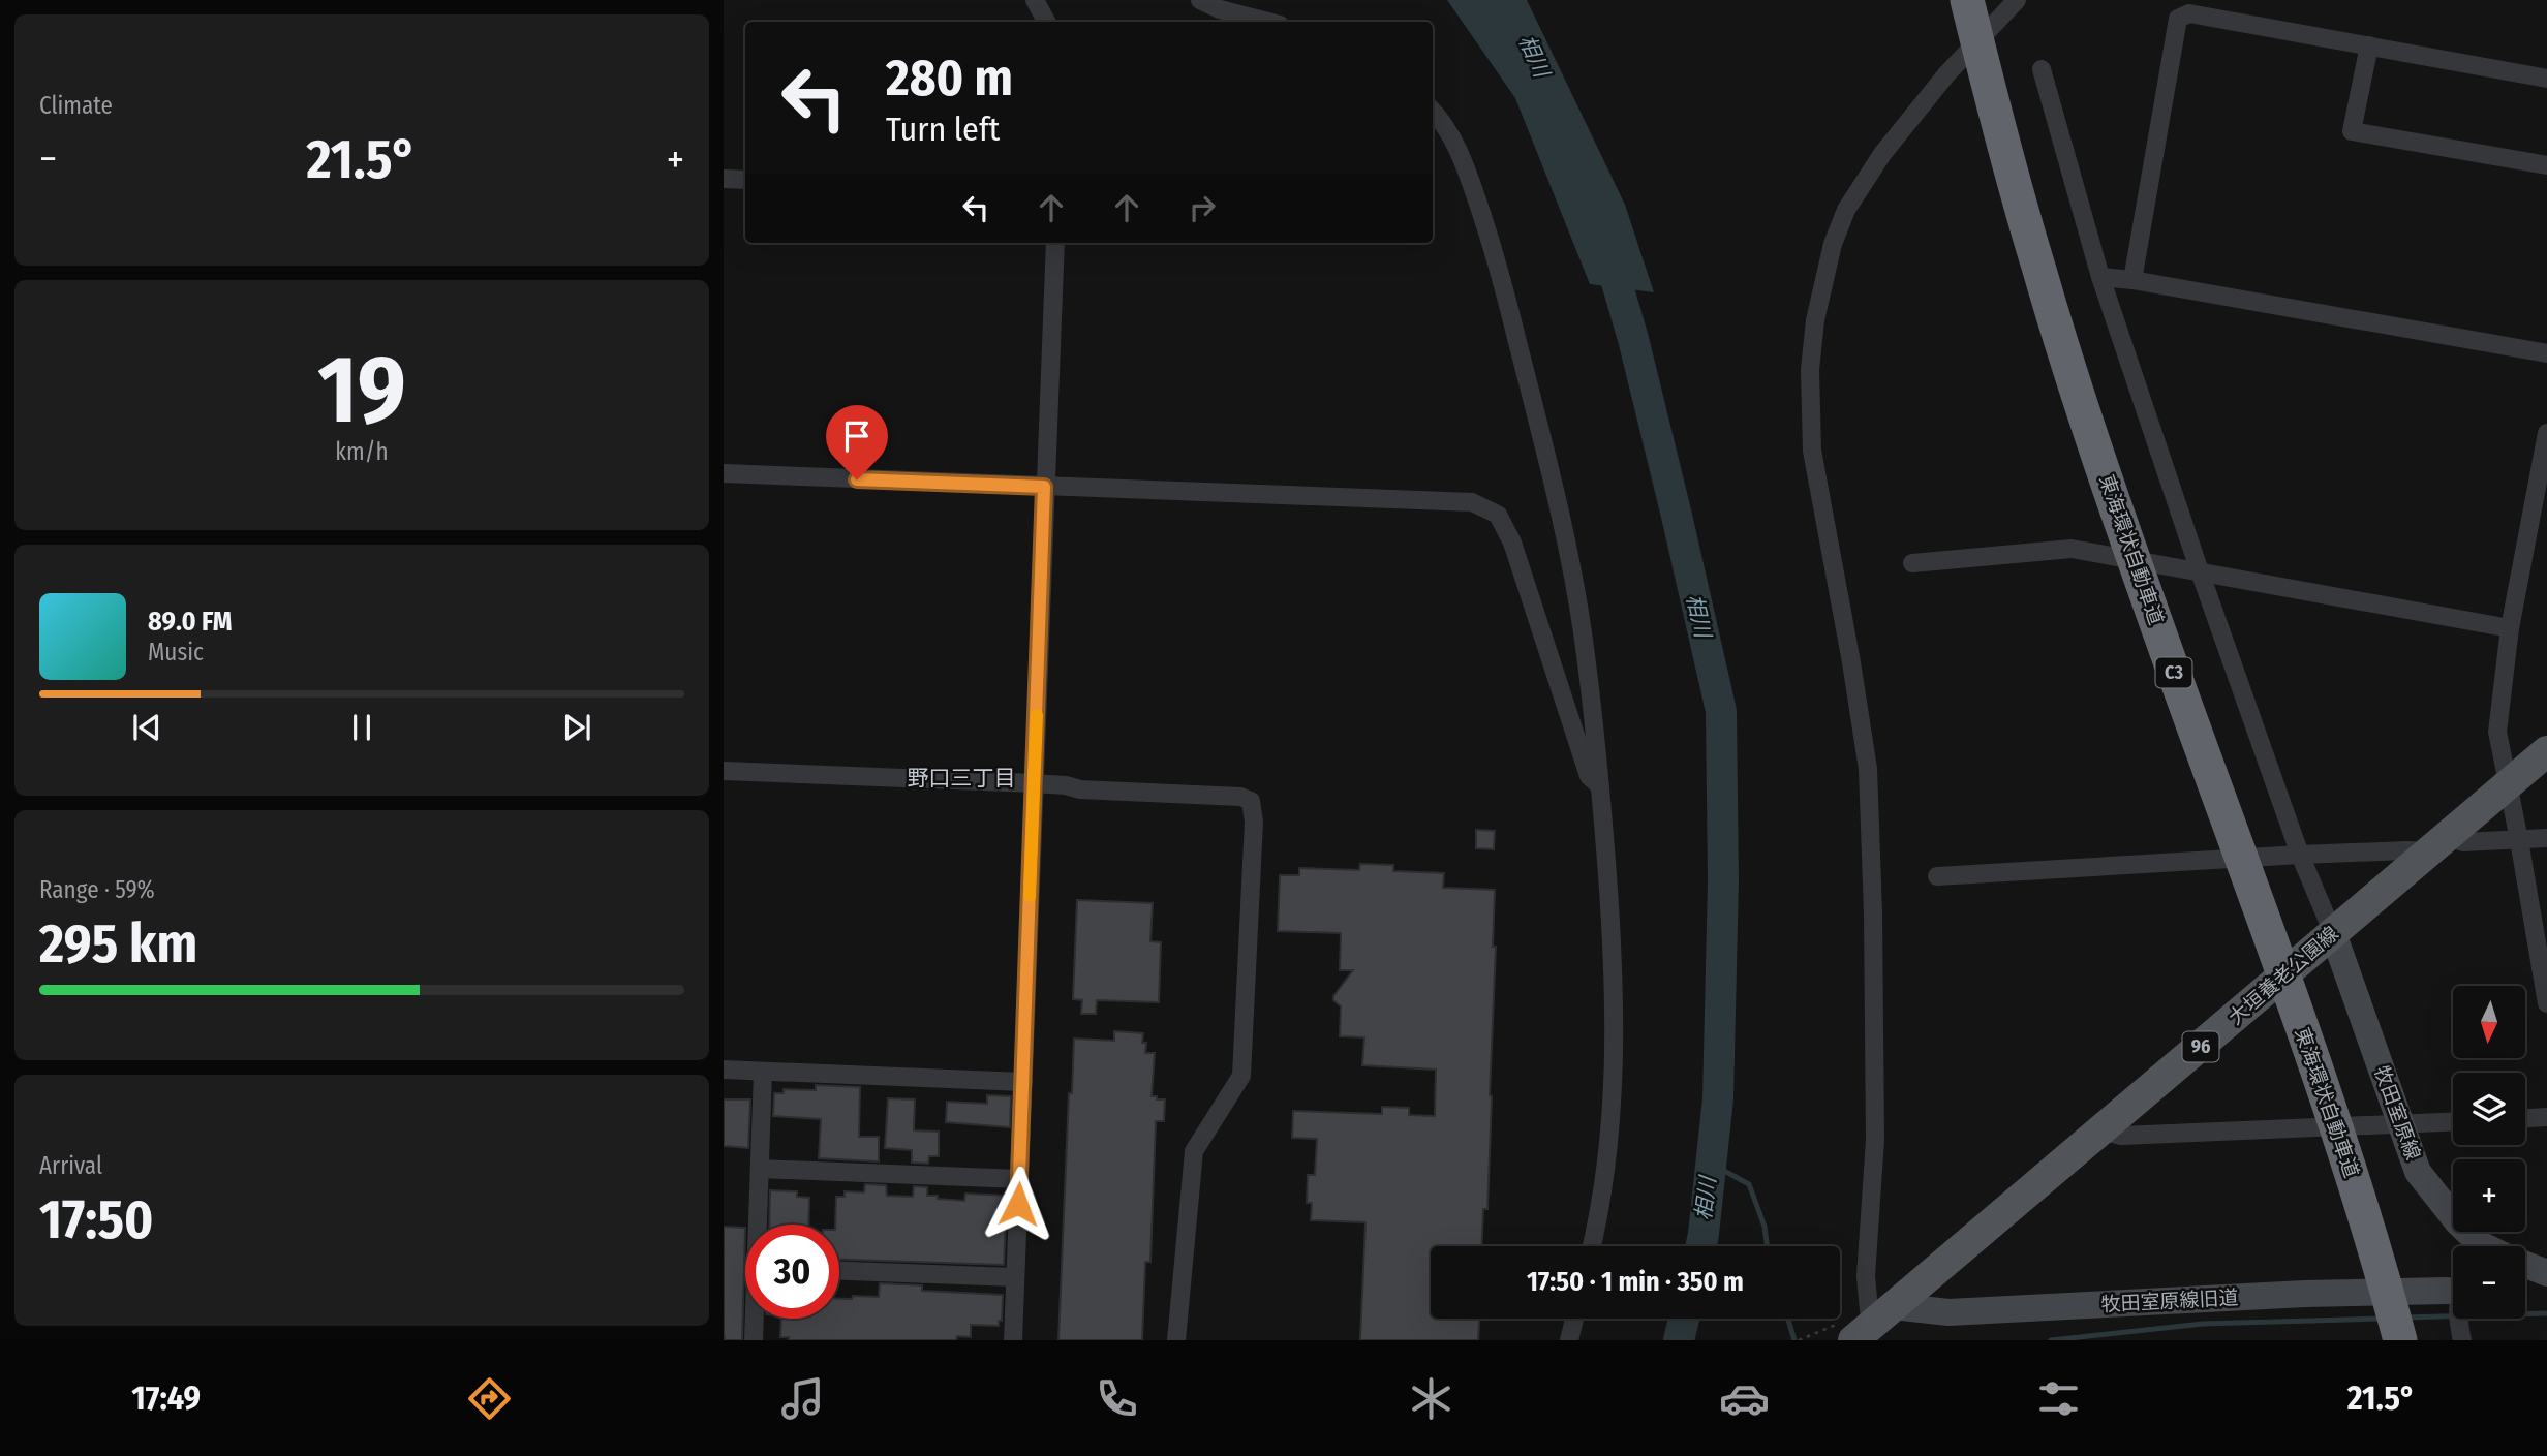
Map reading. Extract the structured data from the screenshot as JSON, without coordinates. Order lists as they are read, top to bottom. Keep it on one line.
{"streets":{"highway":["東海環状自動車道","C3"],"main road":["大垣養老公園線","96"],"street":["牧田室原線","牧田室原線旧道"]},"crossings":[["大垣養老公園線","牧田室原線"],["大垣養老公園線","牧田室原線旧道"]],"districts":["野口三丁目"],"water":["相川"],"north":"bottom","page":{"tile":["Climate",["19","km/h"],["Range · 59%","295 km"],["Arrival","17:50"]],"turn":["280 m","Turn left"],"heat":["−","21.5°","+"],"song":["89.0 FM","Music"],"map_buttons":["+","−"],"limit":"30","trip":"17:50 · 1 min · 350 m","tabs":["17:49","21.5°"]}}
